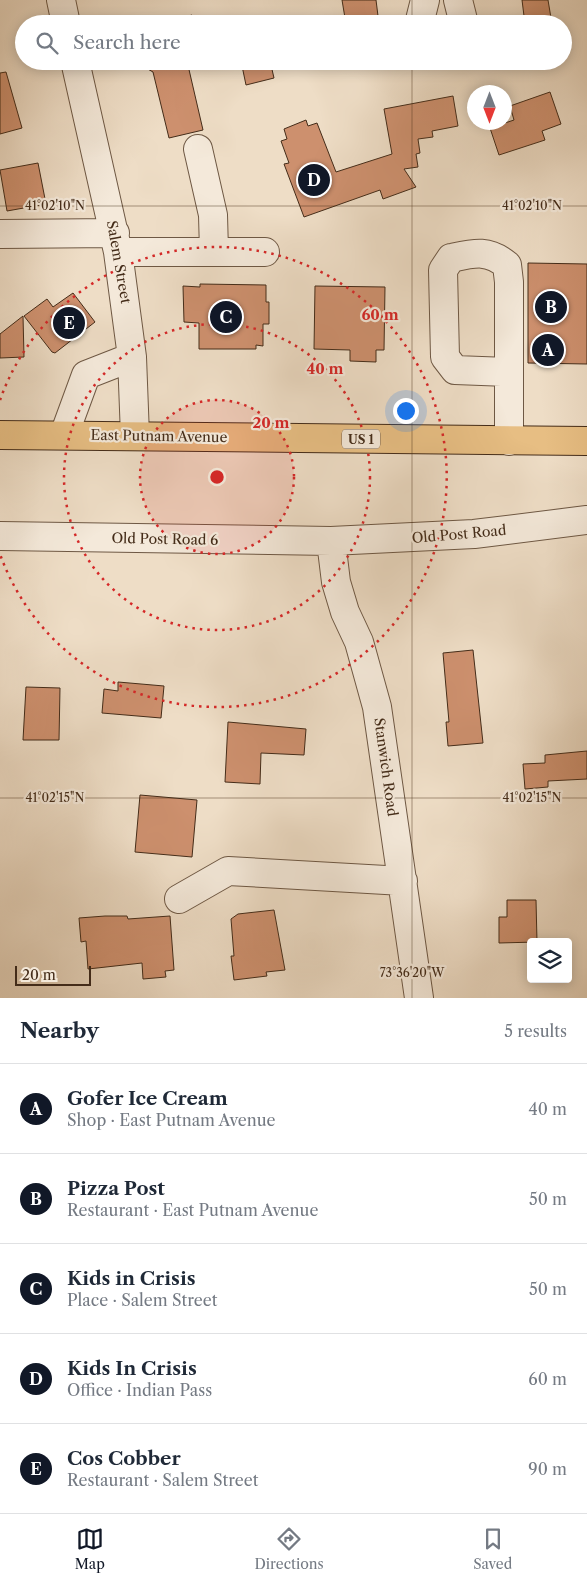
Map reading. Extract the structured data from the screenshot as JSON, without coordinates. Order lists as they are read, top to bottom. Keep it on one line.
{"streets":{"main road":["East Putnam Avenue","US 1"],"street":["Salem Street","Old Post Road","Old Post Road 6","Stanwich Road"]},"crossings":[["Salem Street","East Putnam Avenue"],["Old Post Road","Old Post Road 6"],["Old Post Road","Stanwich Road"],["Old Post Road 6","Stanwich Road"]],"scale_bar":"20 m","north":"bottom","page":{"search":"Search here","pins":["D","B","C","E","A"],"scale":"20 m","heading":["Nearby","5 results"],"list":[{"mark":"A","name":"Gofer Ice Cream","note":"Shop · East Putnam Avenue","value":"40 m"},{"mark":"B","name":"Pizza Post","note":"Restaurant · East Putnam Avenue","value":"50 m"},{"mark":"C","name":"Kids in Crisis","note":"Place · Salem Street","value":"50 m"},{"mark":"D","name":"Kids In Crisis","note":"Office · Indian Pass","value":"60 m"},{"mark":"E","name":"Cos Cobber","note":"Restaurant · Salem Street","value":"90 m"}],"nav":["Map","Directions","Saved"]},"coordinates":["41°02'10\"N","41°02'15\"N","73°36'20\"W"],"rings":["60 m","40 m","20 m"]}
